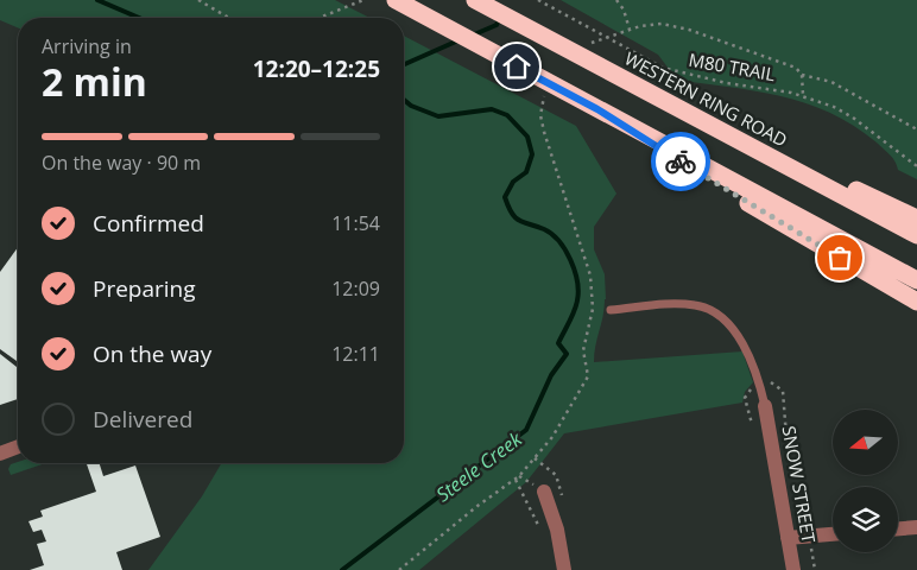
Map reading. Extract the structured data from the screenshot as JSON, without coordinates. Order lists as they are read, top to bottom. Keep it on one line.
{"streets":{"highway":["WESTERN RING ROAD"],"street":["SNOW STREET"],"path":["M80 TRAIL"]},"water":["Steele Creek"],"north":"left","page":{"heading":["2 min","Arriving in","12:20–12:25"],"bar":"On the way · 90 m","list":[["Confirmed","11:54"],["Preparing","12:09"],["On the way","12:11"],"Delivered"]}}
